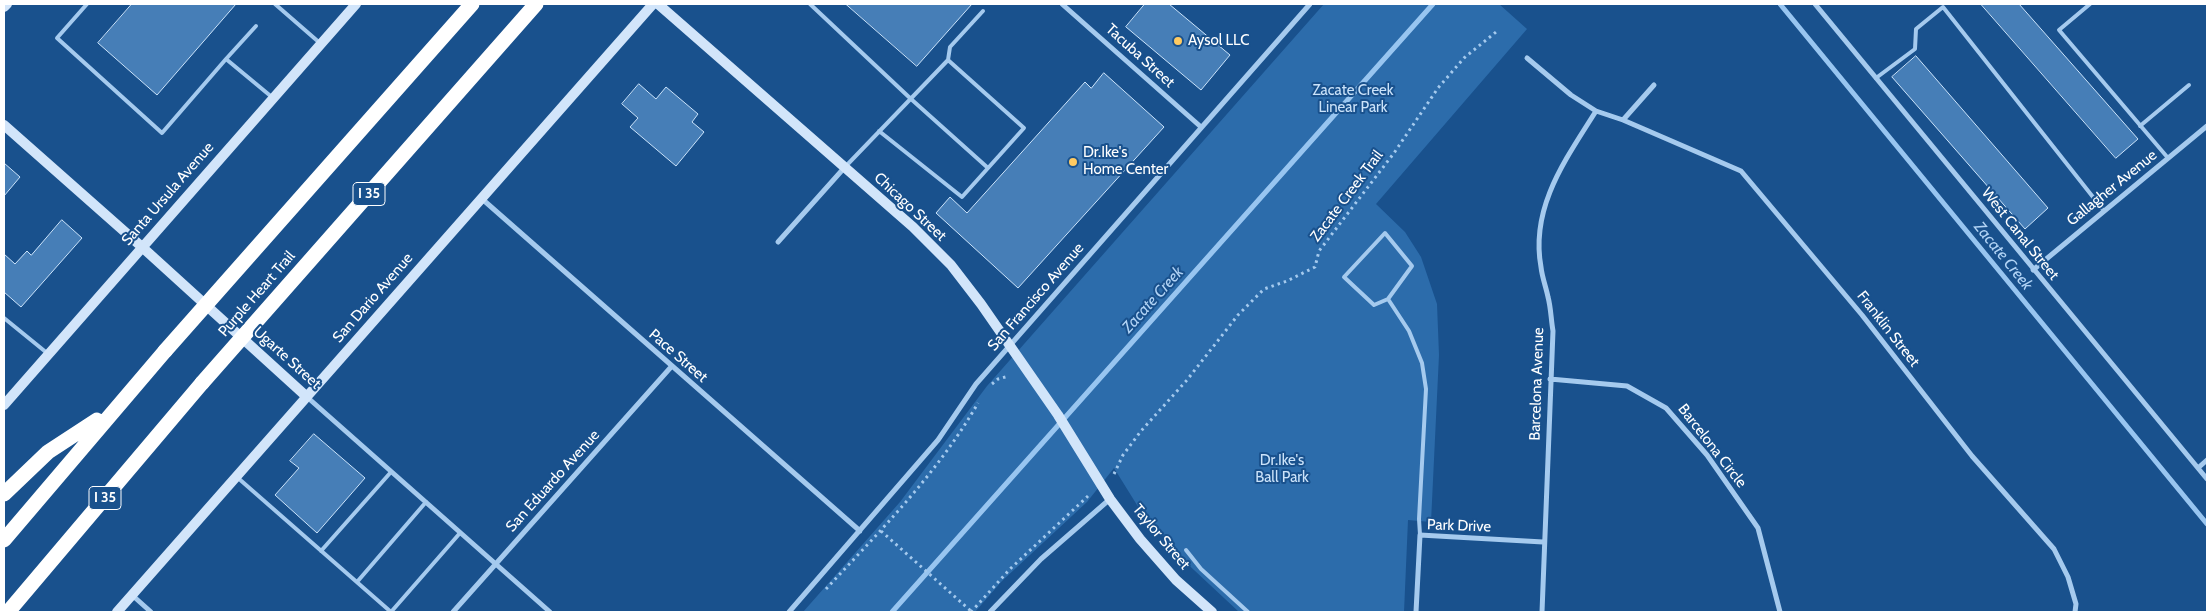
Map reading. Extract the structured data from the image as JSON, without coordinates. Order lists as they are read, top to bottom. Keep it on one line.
{"streets":{"highway":["I 35","Purple Heart Trail"],"main road":["Santa Ursula Avenue","Chicago Street","San Dario Avenue","Ugarte Street","Taylor Street"],"street":["Tacuba Street","Gallagher Avenue","West Canal Street","San Francisco Avenue","Franklin Street","Pace Street","Barcelona Avenue","Barcelona Circle","San Eduardo Avenue","Park Drive"],"path":["Zacate Creek Trail"]},"crossings":[["Tacuba Street","San Francisco Avenue"],["Gallagher Avenue","West Canal Street"],["Santa Ursula Avenue","Ugarte Street"],["Chicago Street","San Francisco Avenue"],["Chicago Street","Taylor Street"],["San Francisco Avenue","Pace Street"],["San Dario Avenue","Pace Street"],["San Dario Avenue","Ugarte Street"],["Franklin Street","Barcelona Avenue"],["Pace Street","San Eduardo Avenue"],["Ugarte Street","San Eduardo Avenue"],["Barcelona Avenue","Barcelona Circle"],["Barcelona Avenue","Park Drive"]],"water":["Zacate Creek"],"parks":["Zacate Creek Linear Park","Dr.Ike's Ball Park"],"places":["Aysol LLC","Dr.Ike's Home Center"]}
